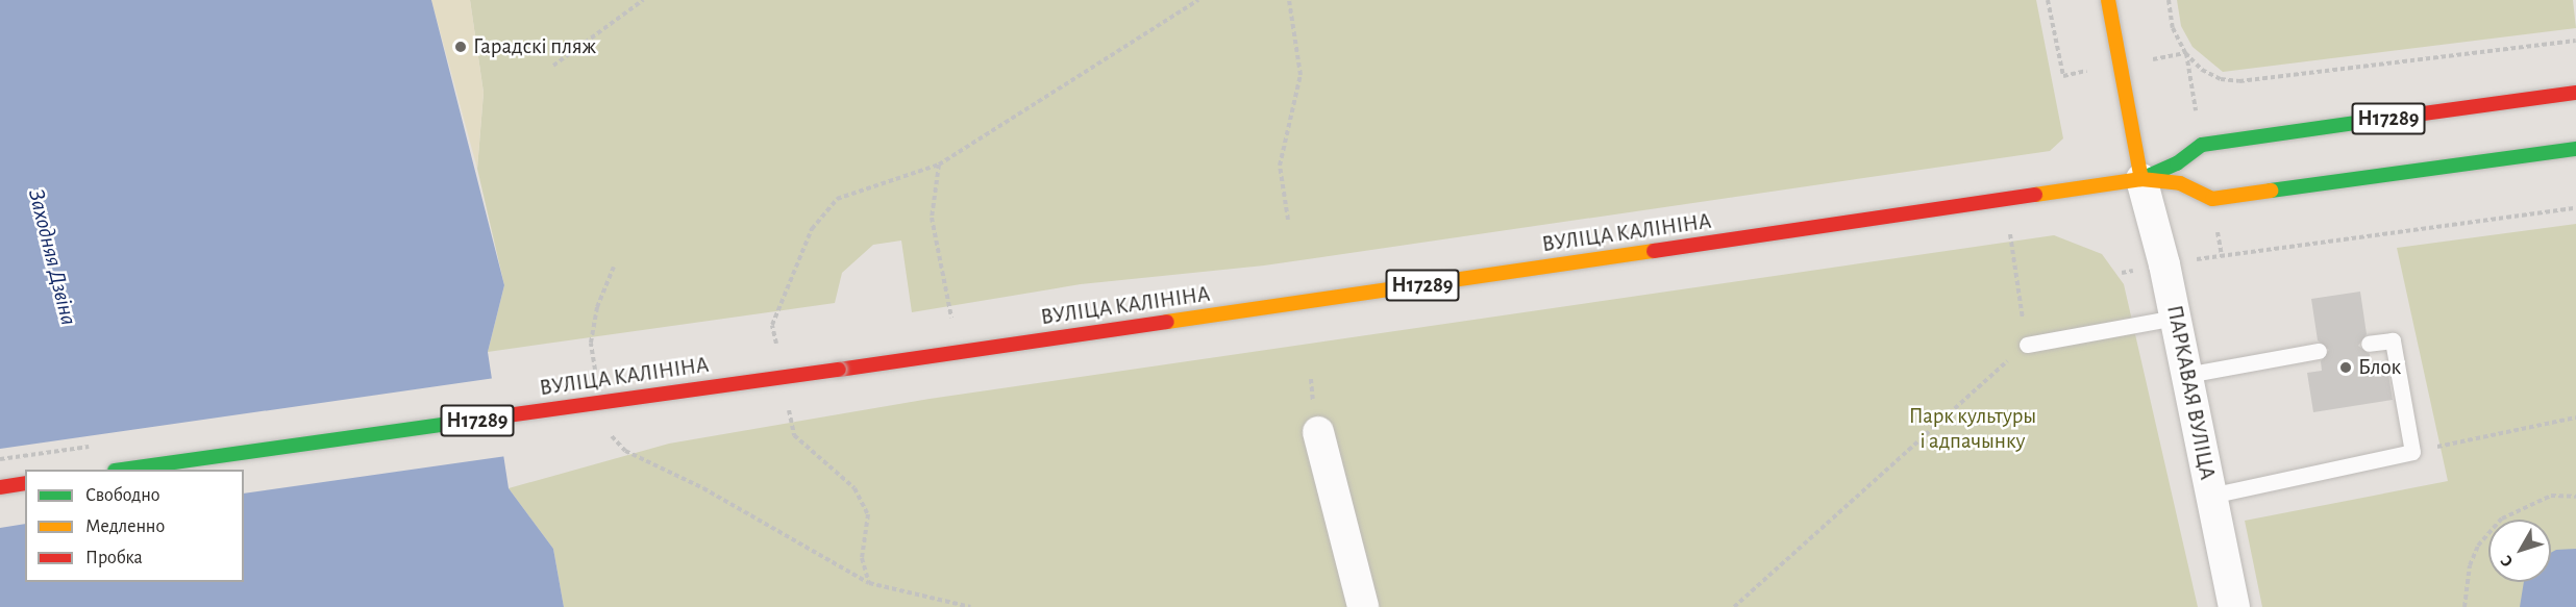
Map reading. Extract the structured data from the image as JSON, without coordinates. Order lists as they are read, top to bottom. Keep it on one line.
{"streets":{"main road":["Н17289","ВУЛІЦА КАЛІНІНА"],"street":["ПАРКАВАЯ ВУЛІЦА"]},"crossings":[["ВУЛІЦА КАЛІНІНА","ПАРКАВАЯ ВУЛІЦА"]],"water":["Заходняя Дзвіна"],"parks":["Парк культуры і адпачынку"],"places":["Гарадскі пляж","Блок"],"legend":["Свободно","Медленно","Пробка"],"north":"bottom left"}
